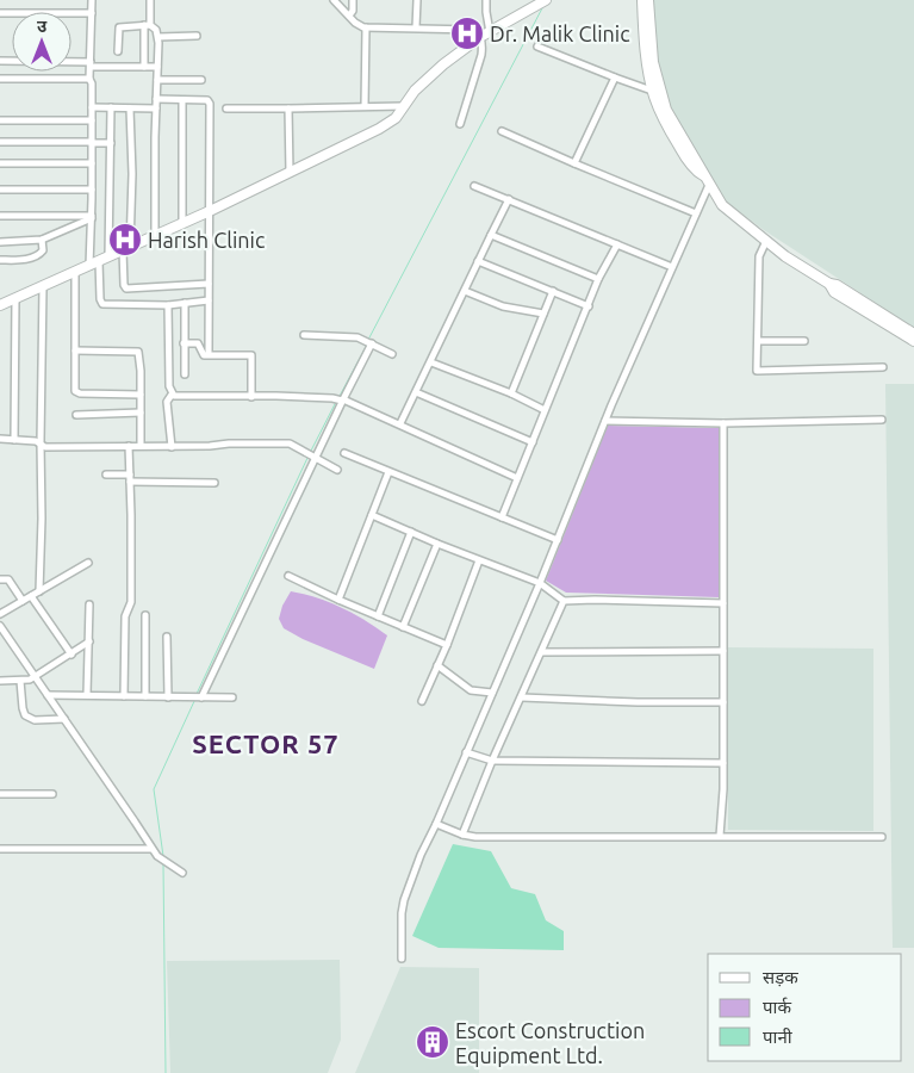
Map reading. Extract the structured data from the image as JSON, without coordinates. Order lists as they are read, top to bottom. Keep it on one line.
{"districts":["SECTOR 57"],"places":{"hospital":["Dr. Malik Clinic","Harish Clinic"],"building":["Escort Construction Equipment Ltd."]},"legend":["सड़क","पार्क","पानी"],"north":"top"}
